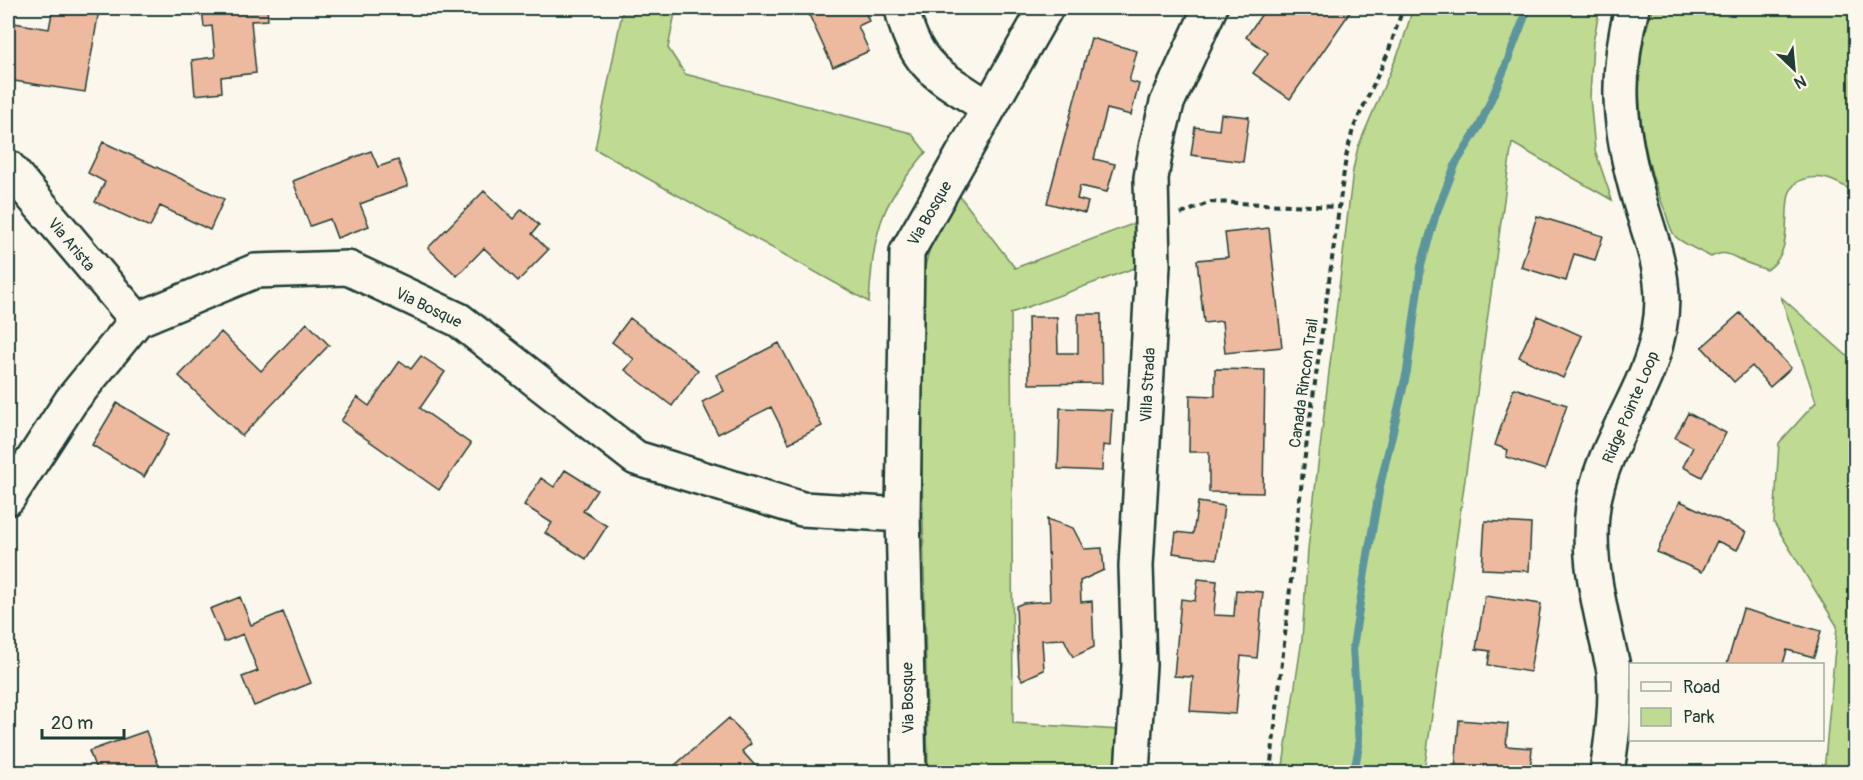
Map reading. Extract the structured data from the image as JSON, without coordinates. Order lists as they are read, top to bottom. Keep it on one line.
{"streets":{"street":["Via Bosque","Via Arista","Villa Strada","Ridge Pointe Loop"],"path":["Canada Rincon Trail"]},"crossings":[["Via Bosque","Via Arista"]],"legend":["Road","Park"],"scale_bar":"20 m","north":"bottom right"}
